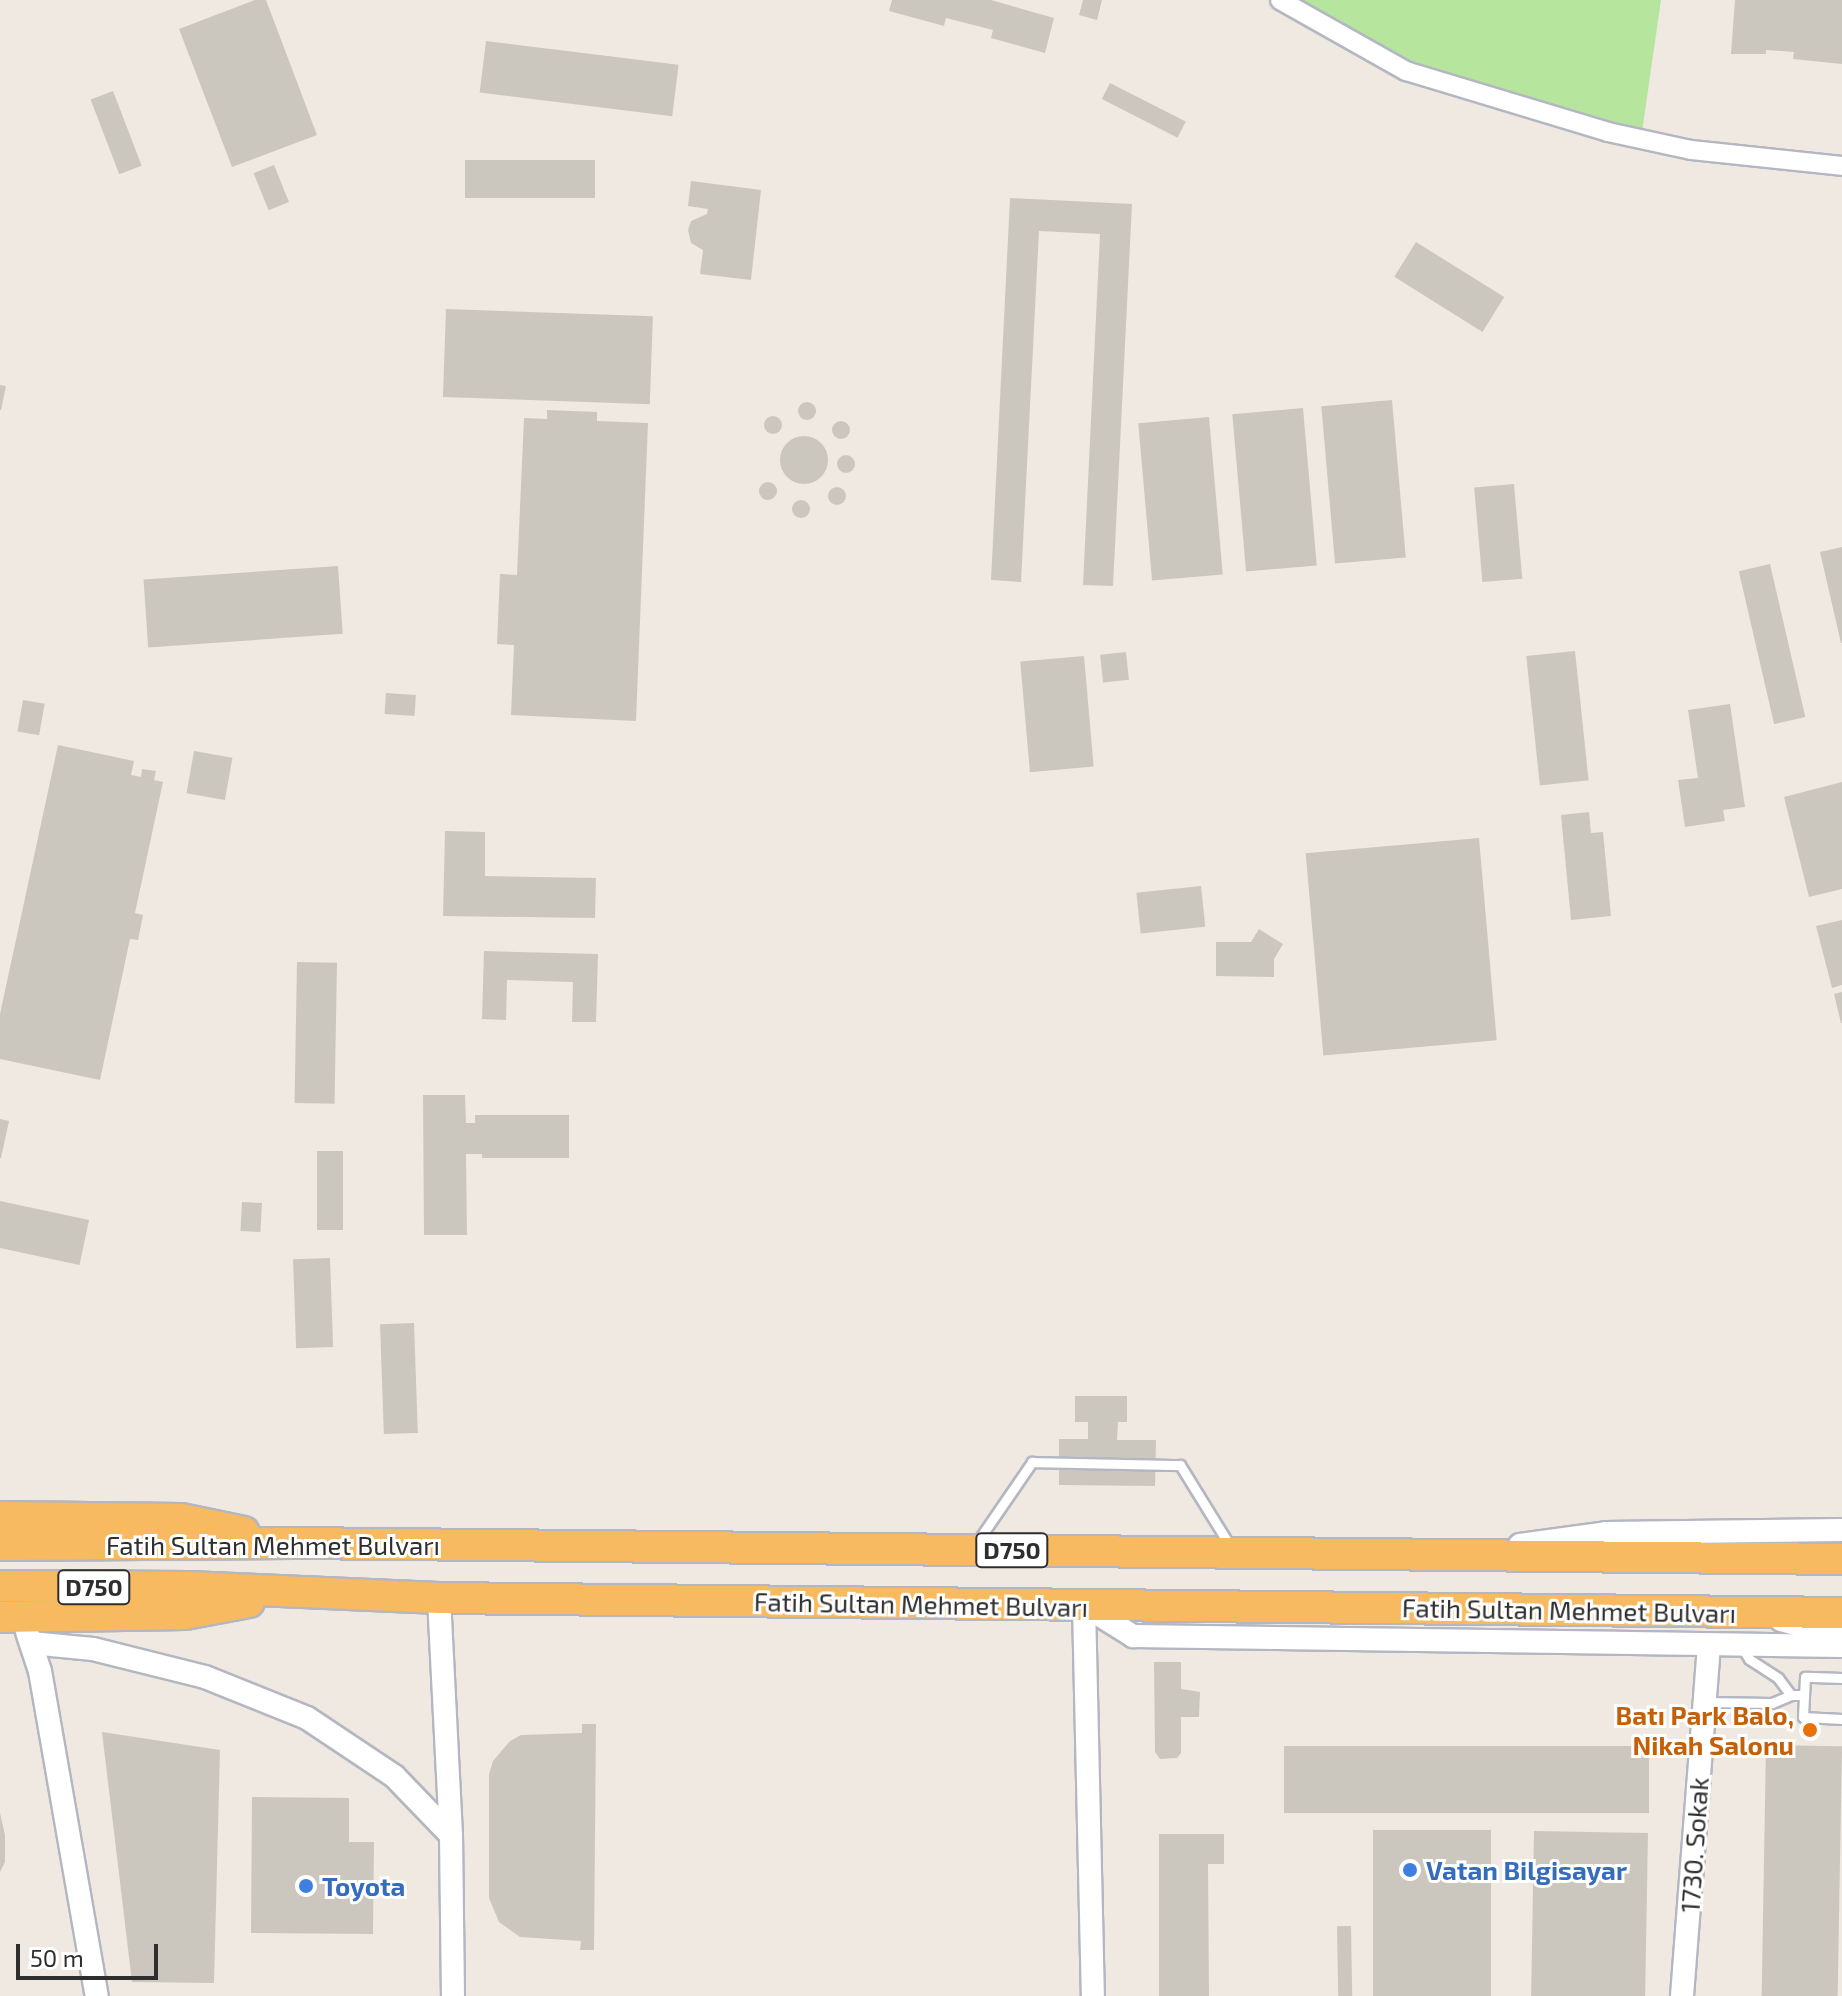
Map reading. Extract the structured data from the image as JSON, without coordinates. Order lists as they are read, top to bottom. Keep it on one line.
{"streets":{"highway":["Fatih Sultan Mehmet Bulvarı","D750"],"street":["1730. Sokak"]},"places":["Batı Park Balo, Nikah Salonu","Vatan Bilgisayar","Toyota"],"scale_bar":"50 m"}
